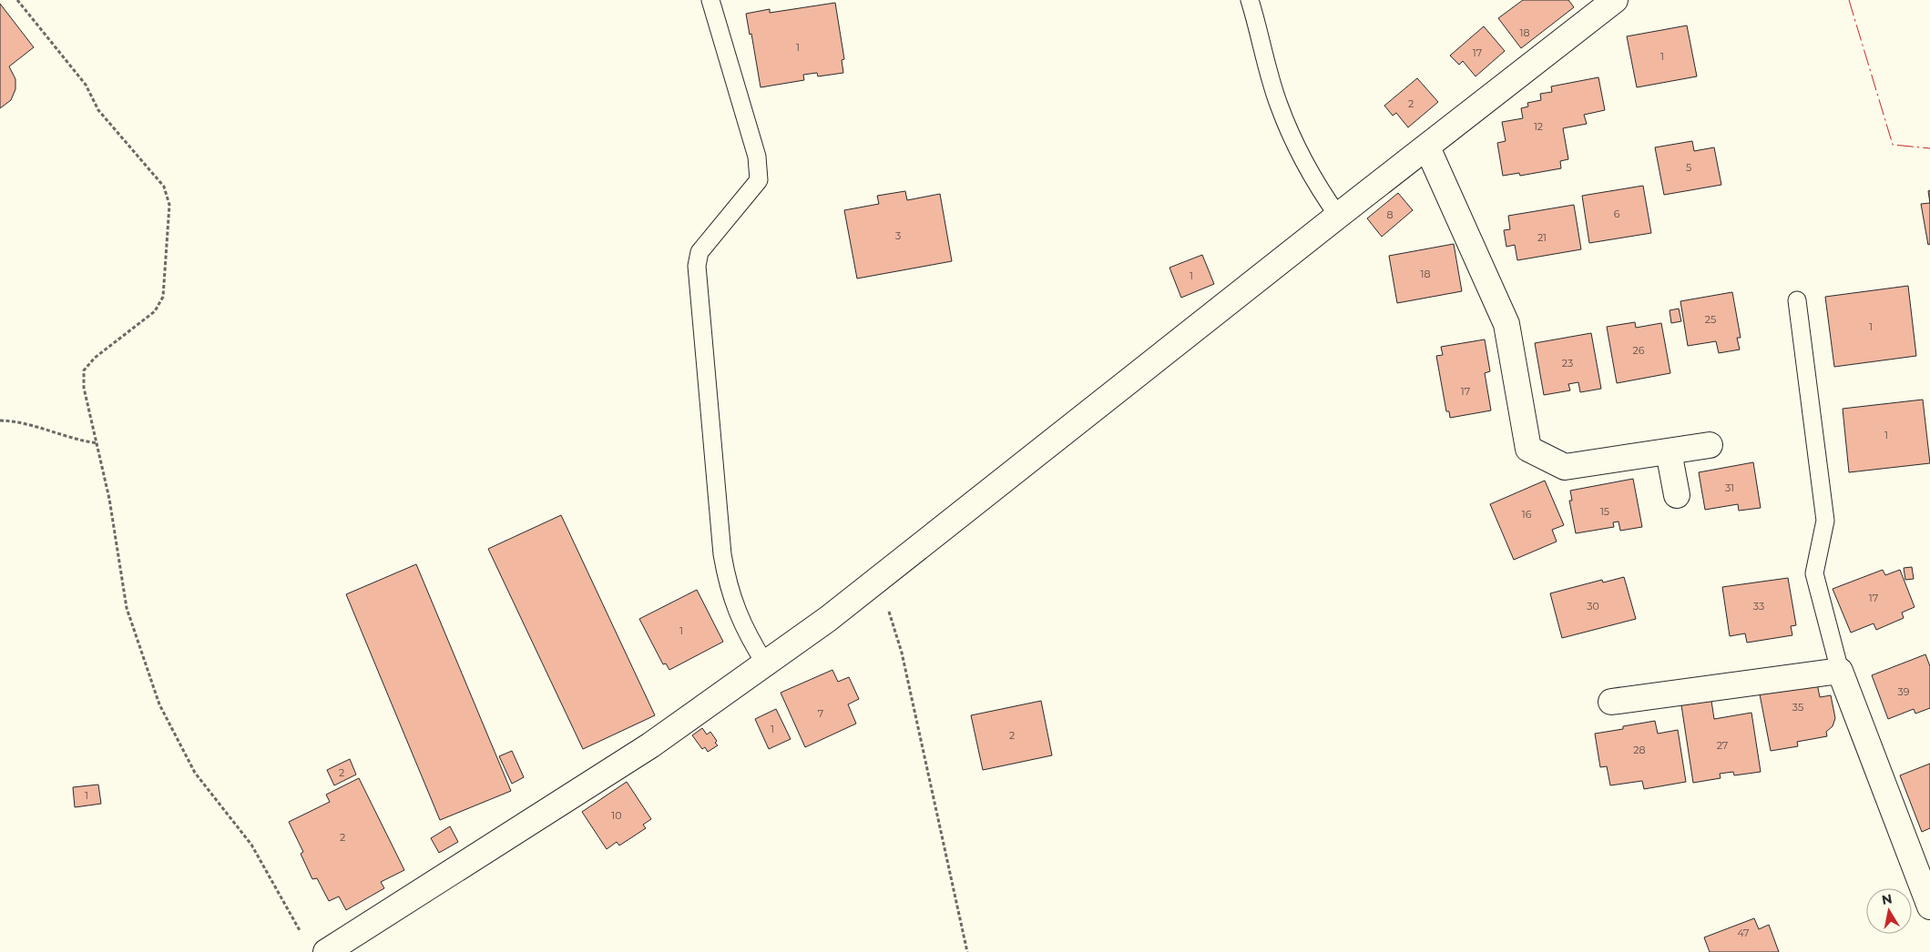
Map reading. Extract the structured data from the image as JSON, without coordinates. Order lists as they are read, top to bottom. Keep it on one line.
{"house_numbers":["18","1","17","1","2","12","5","6","8","3","21","18","1","25","1","26","23","17","1","31","15","16","17","30","33","1","39","35","7","1","2","27","28","2","1","10","2","47"],"north":"top"}
